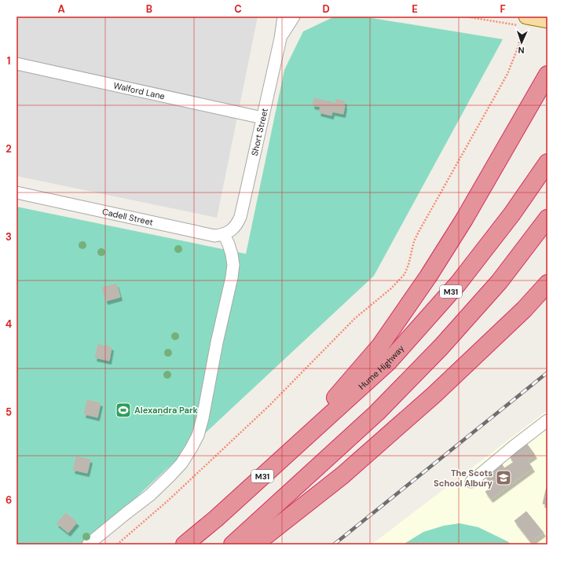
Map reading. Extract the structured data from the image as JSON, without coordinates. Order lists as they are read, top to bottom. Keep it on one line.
{"streets":{"highway":["M31","Hume Highway"],"street":["Walford Lane","Short Street","Cadell Street"]},"crossings":[["Walford Lane","Short Street"],["Short Street","Cadell Street"]],"places":{"sports":["Alexandra Park"],"school or university":["The Scots School Albury"]},"north":"bottom","grid":{"columns":["A","B","C","D","E","F"],"rows":["1","2","3","4","5","6"]}}
